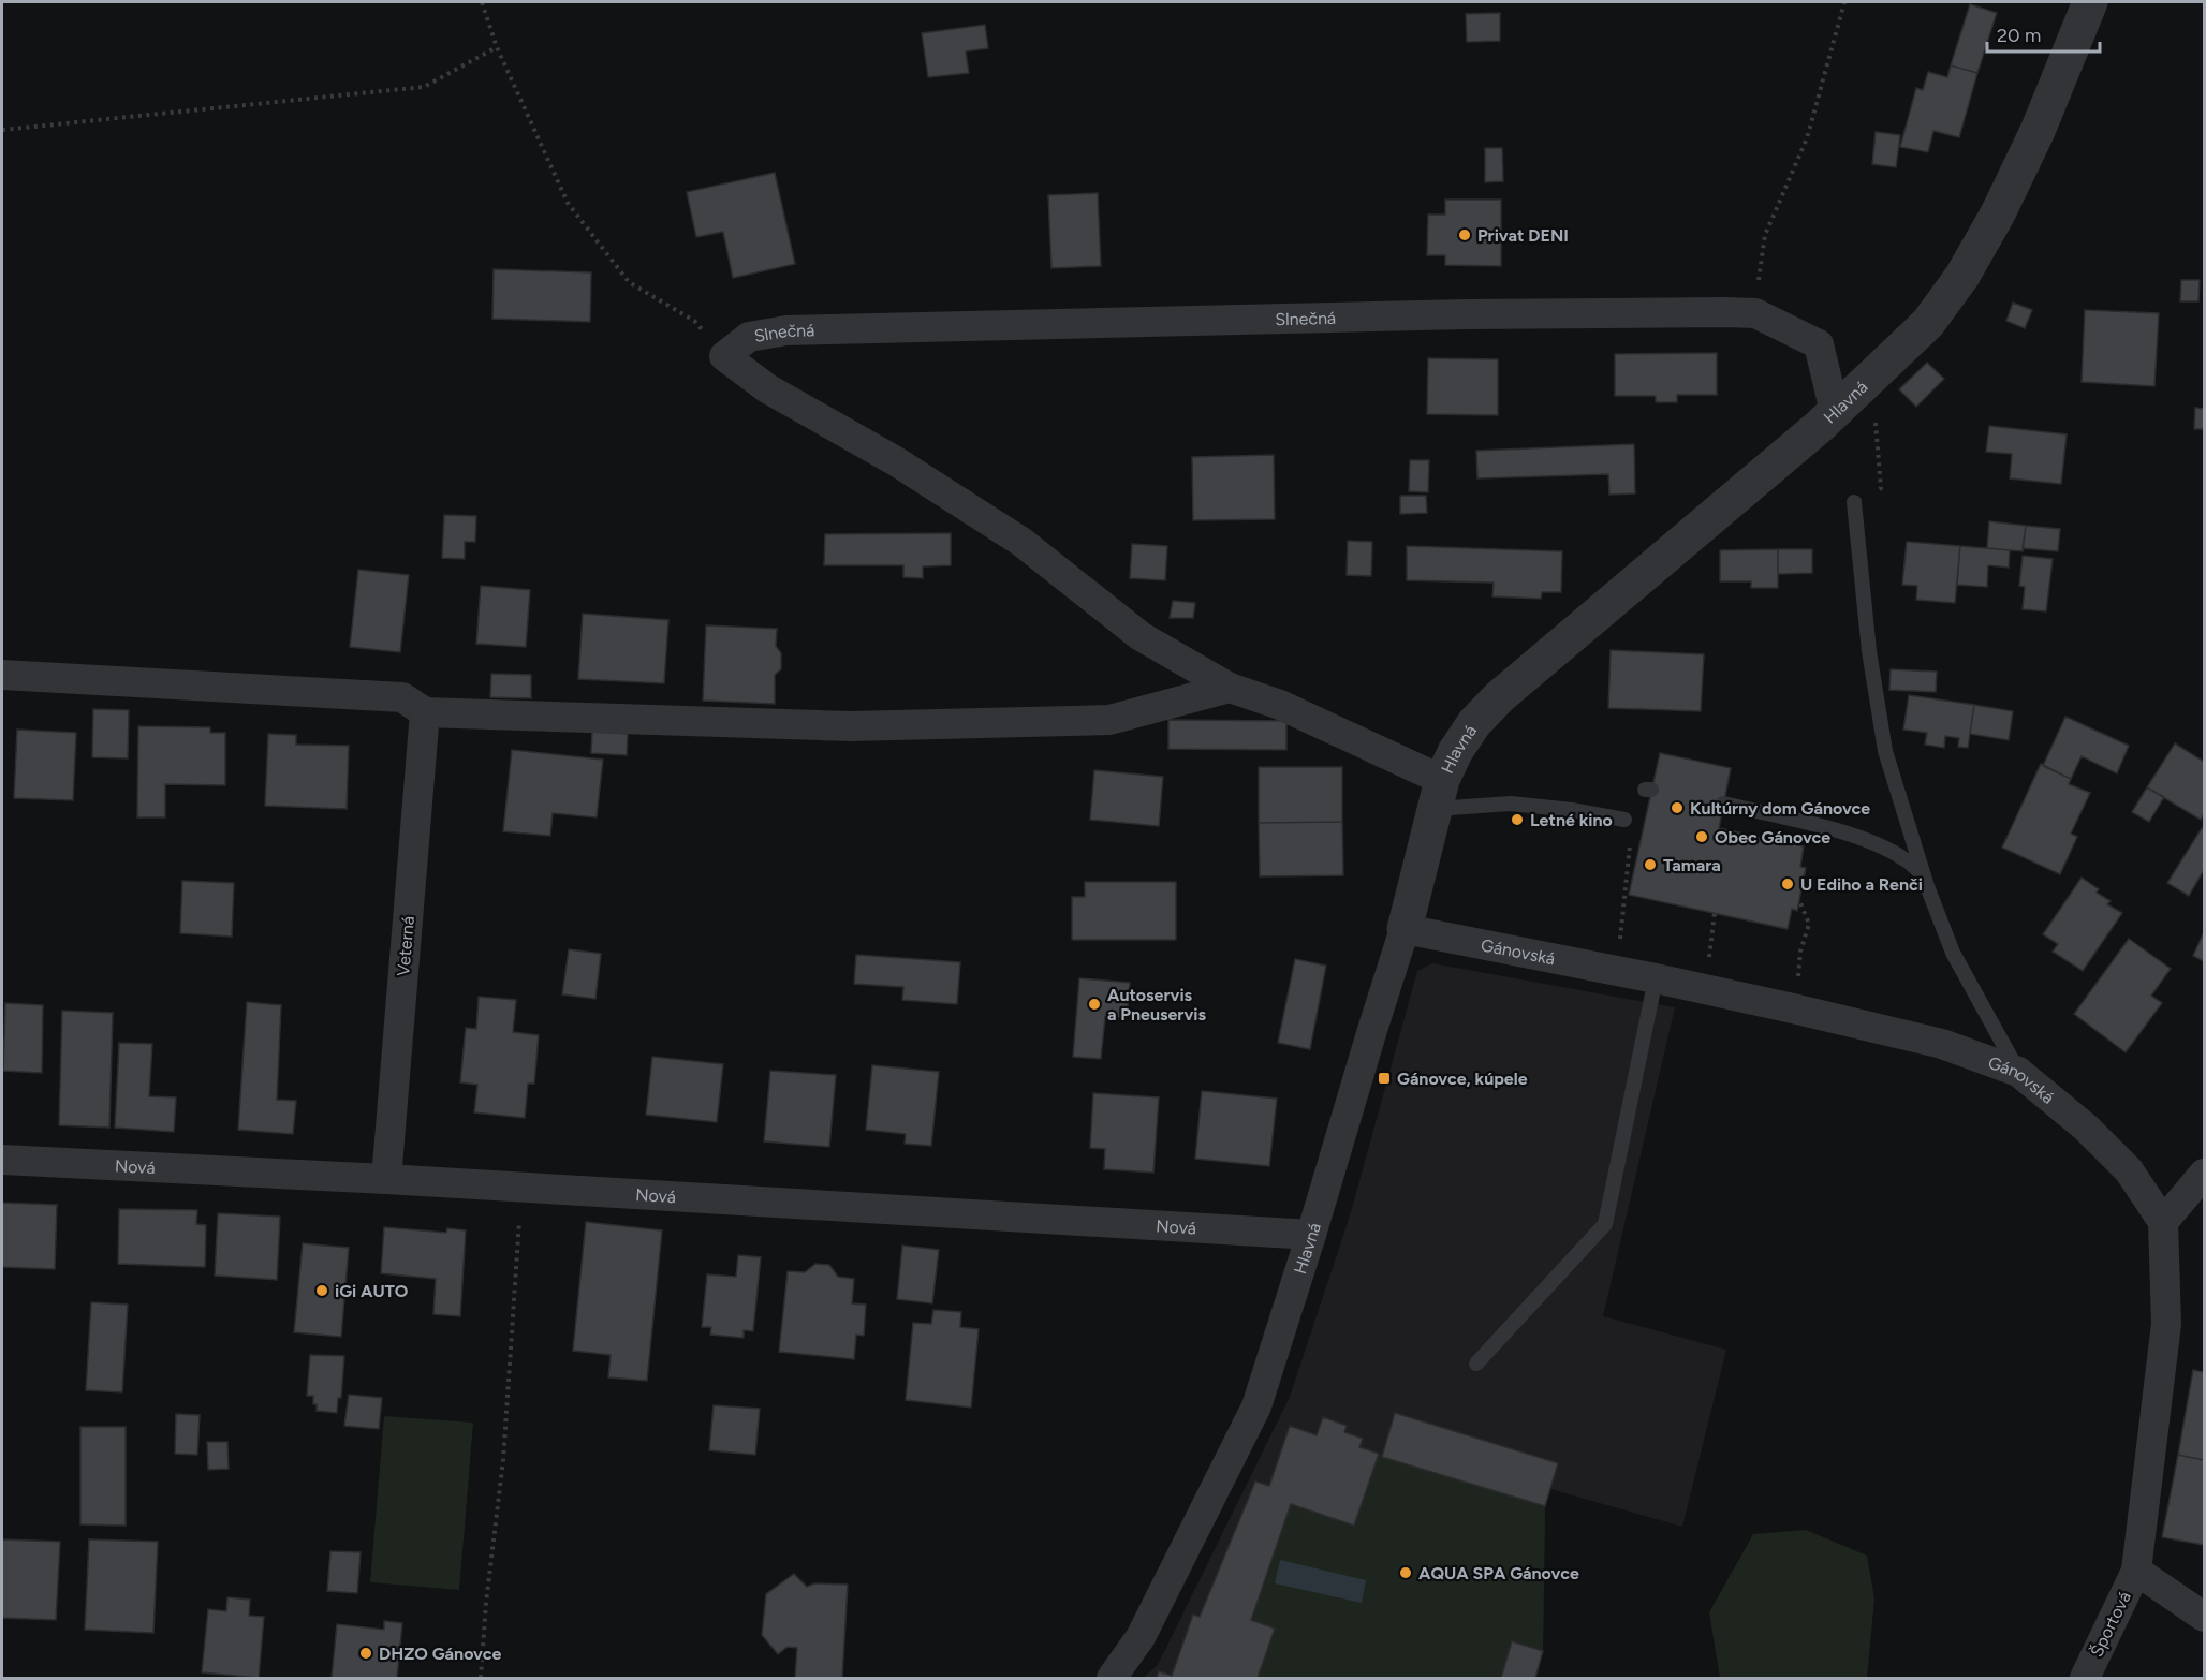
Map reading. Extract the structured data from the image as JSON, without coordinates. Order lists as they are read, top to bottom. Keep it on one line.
{"streets":{"street":["Slnečná","Hlavná","Veterná","Gánovská","Nová","Športová"]},"crossings":[["Slnečná","Hlavná"],["Hlavná","Gánovská"],["Hlavná","Nová"],["Veterná","Nová"]],"places":{"other":["Privat DENI","Kultúrny dom Gánovce","Letné kino","Obec Gánovce","Tamara","U Ediho a Renči","Autoservis a Pneuservis","iGi AUTO","AQUA SPA Gánovce","DHZO Gánovce"],"transit":["Gánovce, kúpele"]},"scale_bar":"20 m"}
